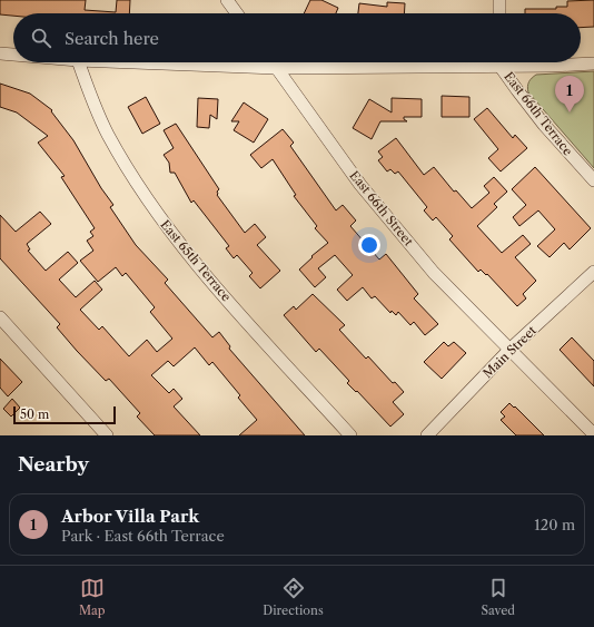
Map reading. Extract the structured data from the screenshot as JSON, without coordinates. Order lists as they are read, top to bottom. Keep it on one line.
{"streets":{"street":["East 66th Terrace","East 66th Street","East 65th Terrace","Main Street"]},"crossings":[["East 66th Street","Main Street"]],"scale_bar":"50 m","page":{"search":"Search here","pins":"1","scale":"50 m","heading":"Nearby","list":[{"mark":"1","name":"Arbor Villa Park","note":"Park · East 66th Terrace","value":"120 m"}],"nav":["Map","Directions","Saved"]}}
